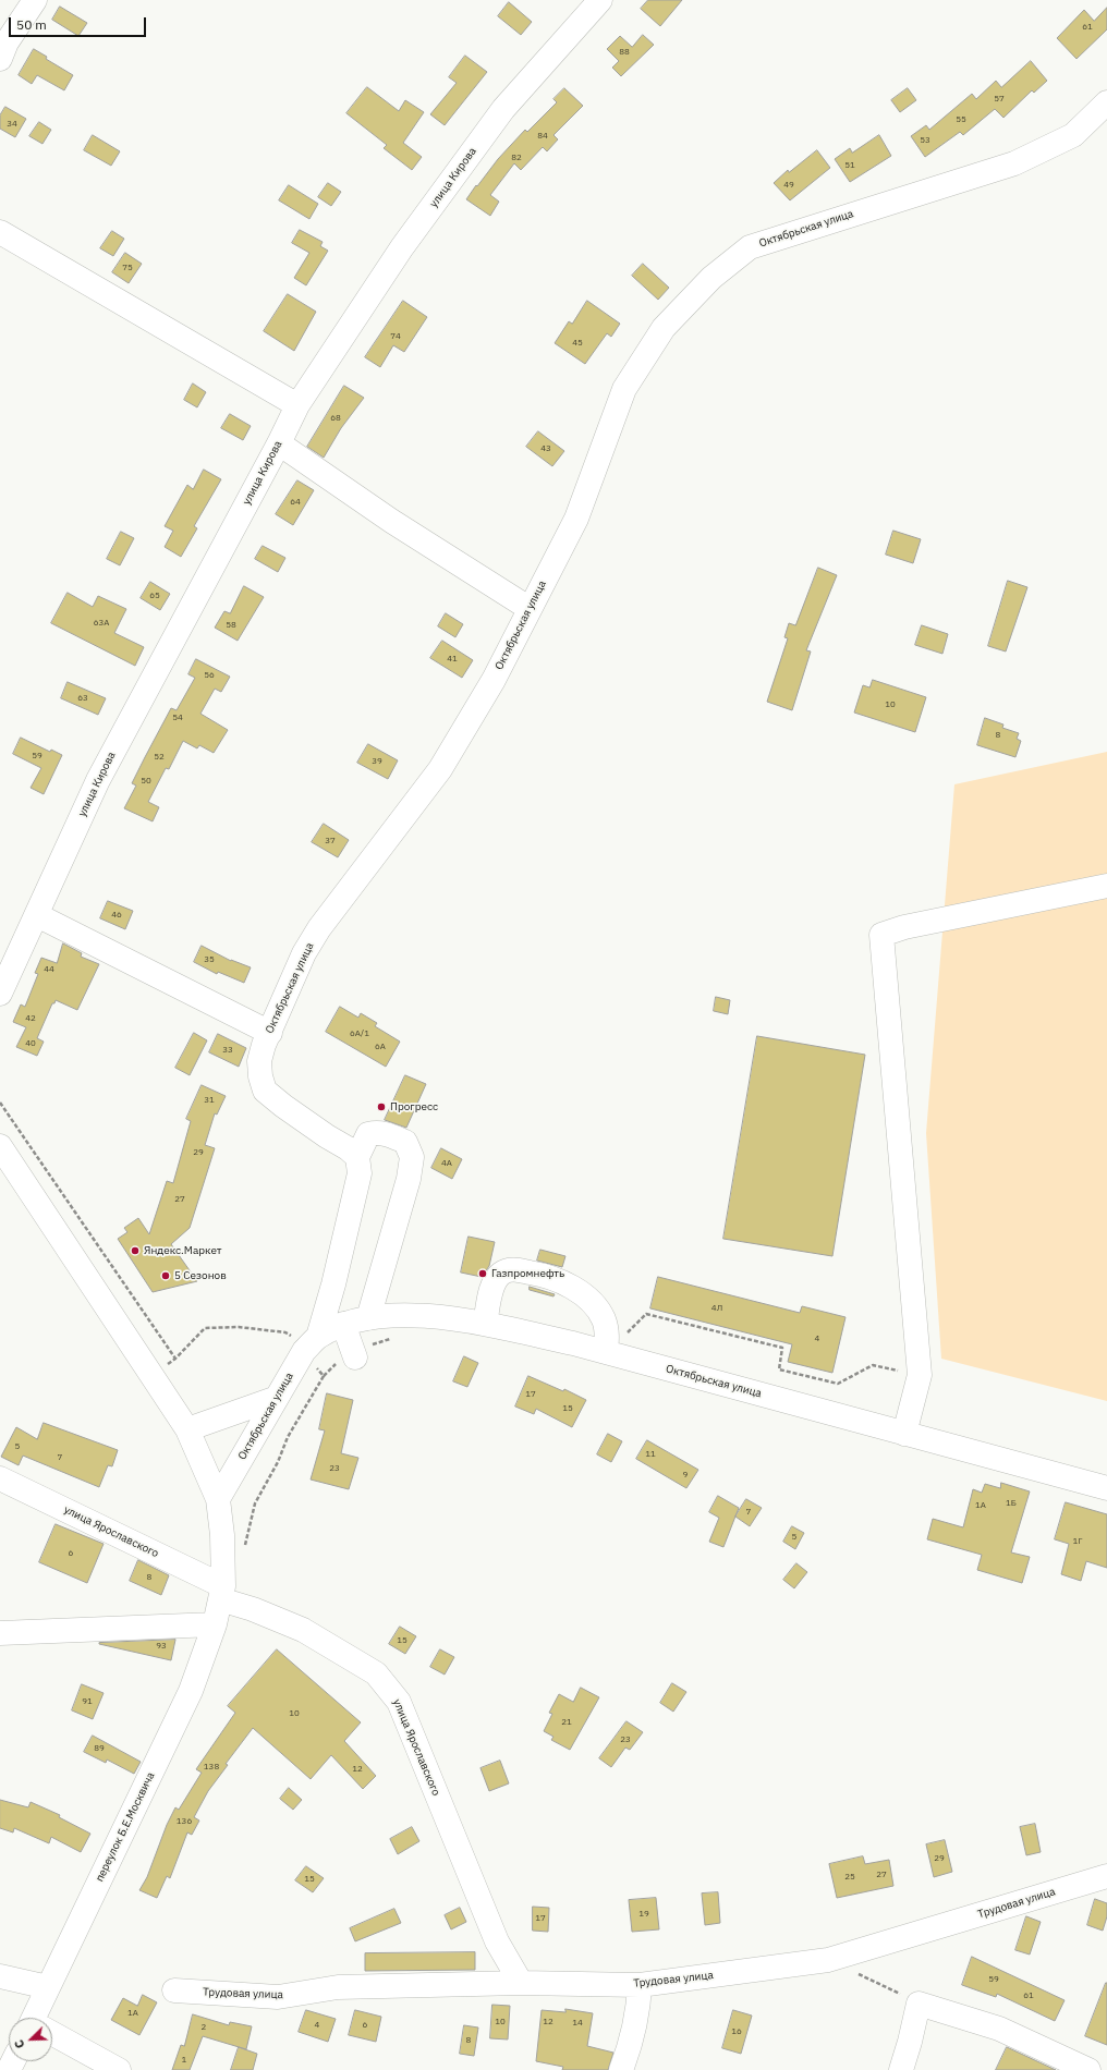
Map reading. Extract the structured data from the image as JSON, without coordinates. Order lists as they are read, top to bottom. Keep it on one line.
{"streets":{"street":["улица Кирова","Октябрьская улица","улица Ярославского","переулок Б.Е.Москвича","Трудовая улица"]},"crossings":[["Октябрьская улица","переулок Б.Е.Москвича"],["улица Ярославского","переулок Б.Е.Москвича"],["улица Ярославского","Трудовая улица"]],"places":["Прогресс","Яндекс.Маркет","Газпромнефть","5 Сезонов"],"house_numbers":["61","88","57","55","34","84","53","82","51","49","75","74","45","68","43","64","65","63А","58","41","56","63","10","54","8","59","52","39","50","37","46","35","44","42","6А/1","40","6А","33","31","29","4А","27","4Л","4","17","15","5","11","7","23","9","1Б","1А","7","5","1Г","6","8","15","93","91","10","21","23","89","138","12","136","29","27","25","15","19","17","59","61","1А","10","12","14","4","6","2","16","8","1"],"scale_bar":"50 m","north":"bottom left"}
